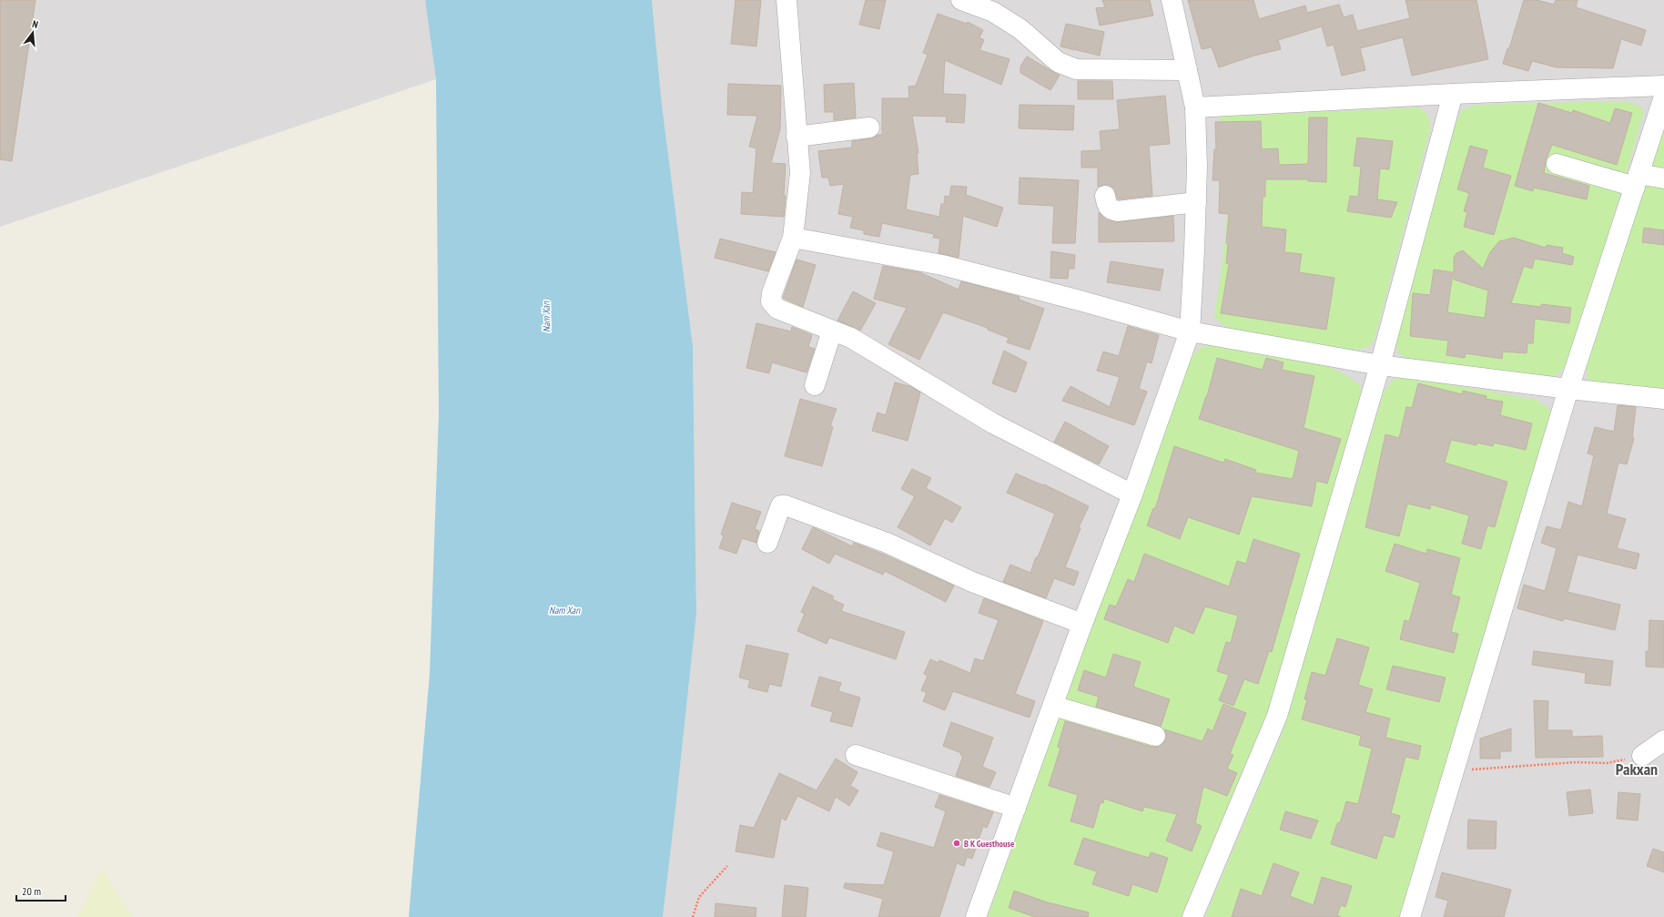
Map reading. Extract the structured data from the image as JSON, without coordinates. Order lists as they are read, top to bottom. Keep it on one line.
{"districts":["Pakxan"],"water":["Nam Xan"],"places":["B K Guesthouse"],"scale_bar":"20 m","north":"top"}
